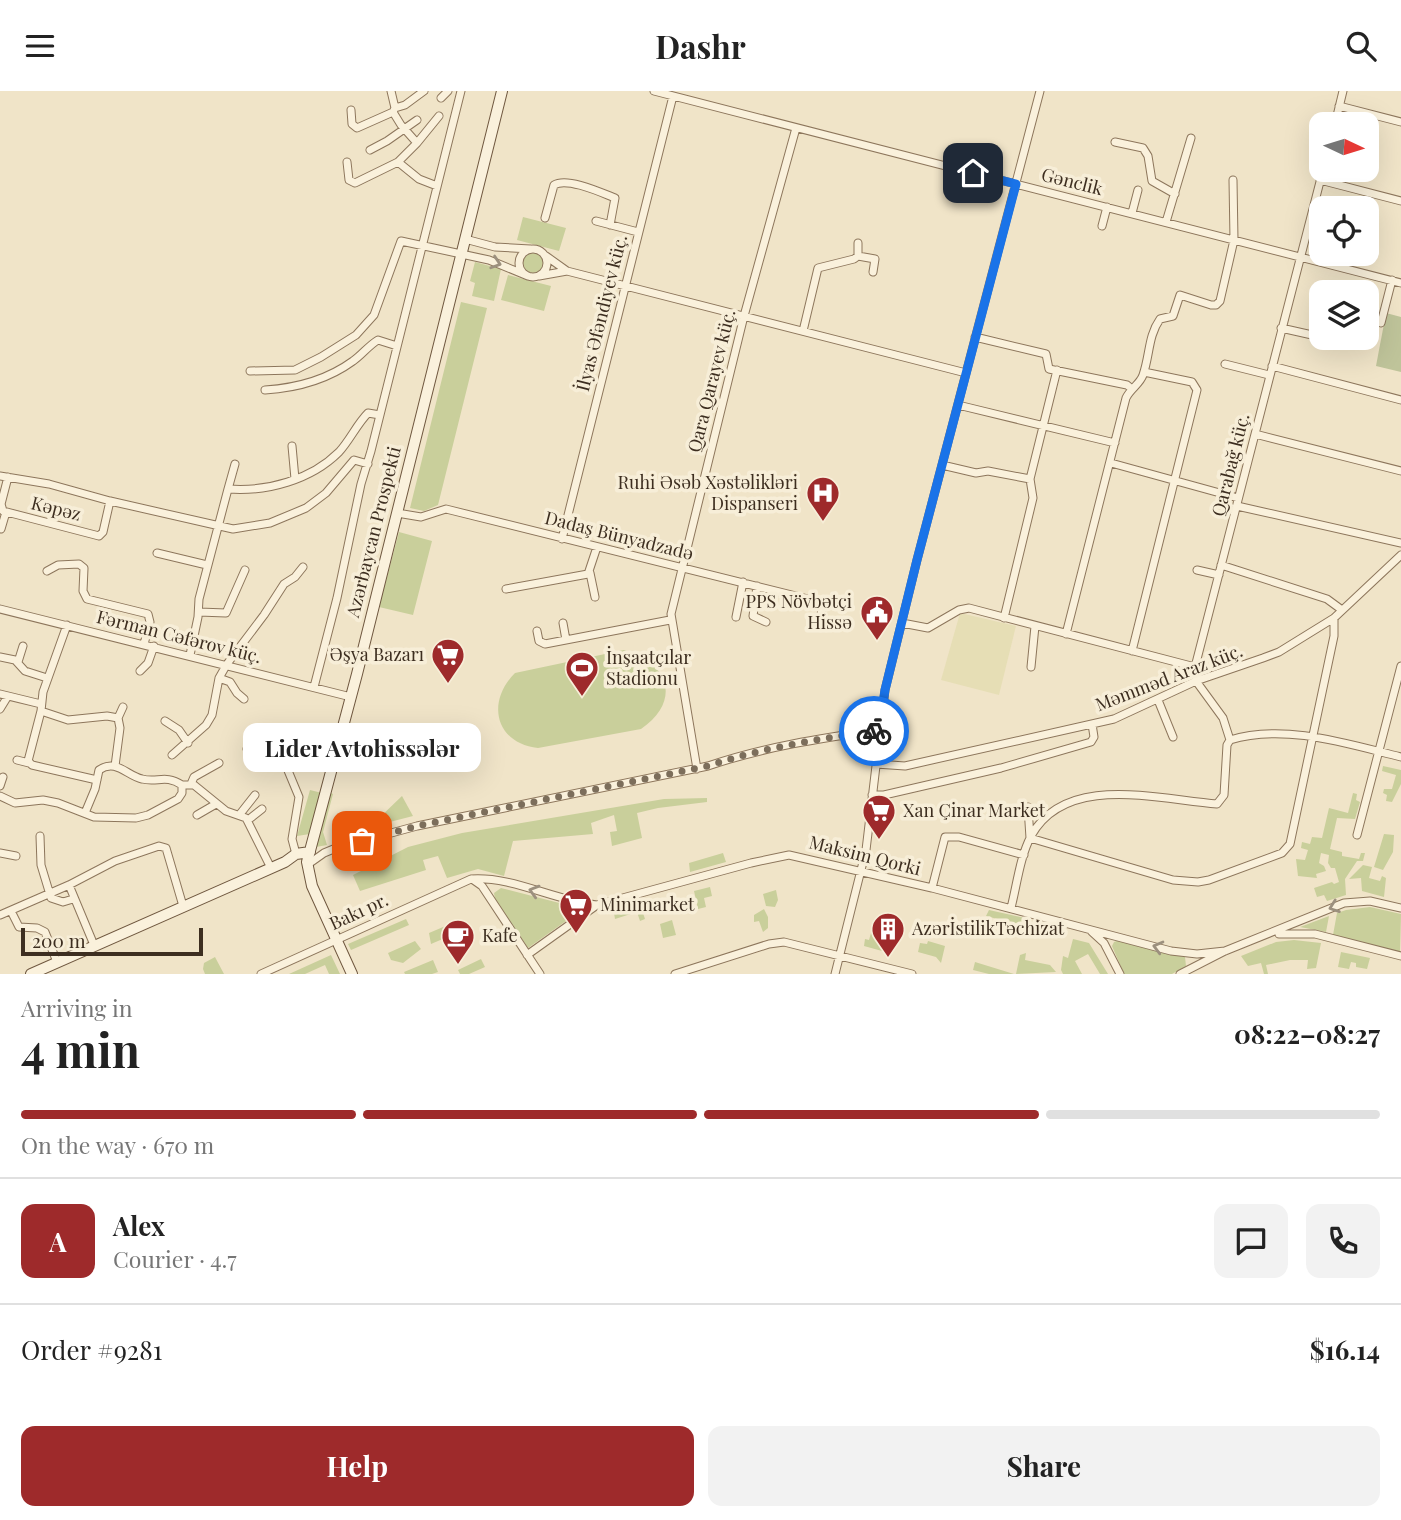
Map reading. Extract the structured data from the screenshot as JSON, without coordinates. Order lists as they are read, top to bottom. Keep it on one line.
{"streets":{"street":["Gənclik","İlyas Əfəndiyev küç.","Qara Qarayev küç.","Qarabağ küç.","Kəpəz","Azərbaycan Prospekti","Dadaş Bünyadzadə","Fərman Cəfərov küç.","Məmməd Araz küç.","Maksim Qorki","Bakı pr."]},"crossings":[["Gənclik","İlyas Əfəndiyev küç."],["Gənclik","Qara Qarayev küç."],["Gənclik","Qarabağ küç."],["İlyas Əfəndiyev küç.","Dadaş Bünyadzadə"],["Qara Qarayev küç.","Dadaş Bünyadzadə"],["Qarabağ küç.","Məmməd Araz küç."],["Azərbaycan Prospekti","Dadaş Bünyadzadə"],["Azərbaycan Prospekti","Fərman Cəfərov küç."]],"places":{"hospital":["Ruhi Əsəb Xəstəlikləri Dispanseri"],"public building":["PPS Növbətçi Hissə"],"supermarket":["Əşya Bazarı","Xan Çinar Market","Minimarket"],"sports":["İnşaatçılar Stadionu"],"other":["Lider Avtohissələr"],"building":["AzərİstilikTəchizat"],"cafe":["Kafe"]},"scale_bar":"200 m","north":"right","page":{"header":"Dashr","bubble":"Lider Avtohissələr","scale":"200 m","heading":["4 min","Arriving in","08:22–08:27"],"panel":["Alex","Courier · 4.7","Order #9281","$16.14"],"bar":"On the way · 670 m","round":"A","buttons":["Help","Share"]}}
